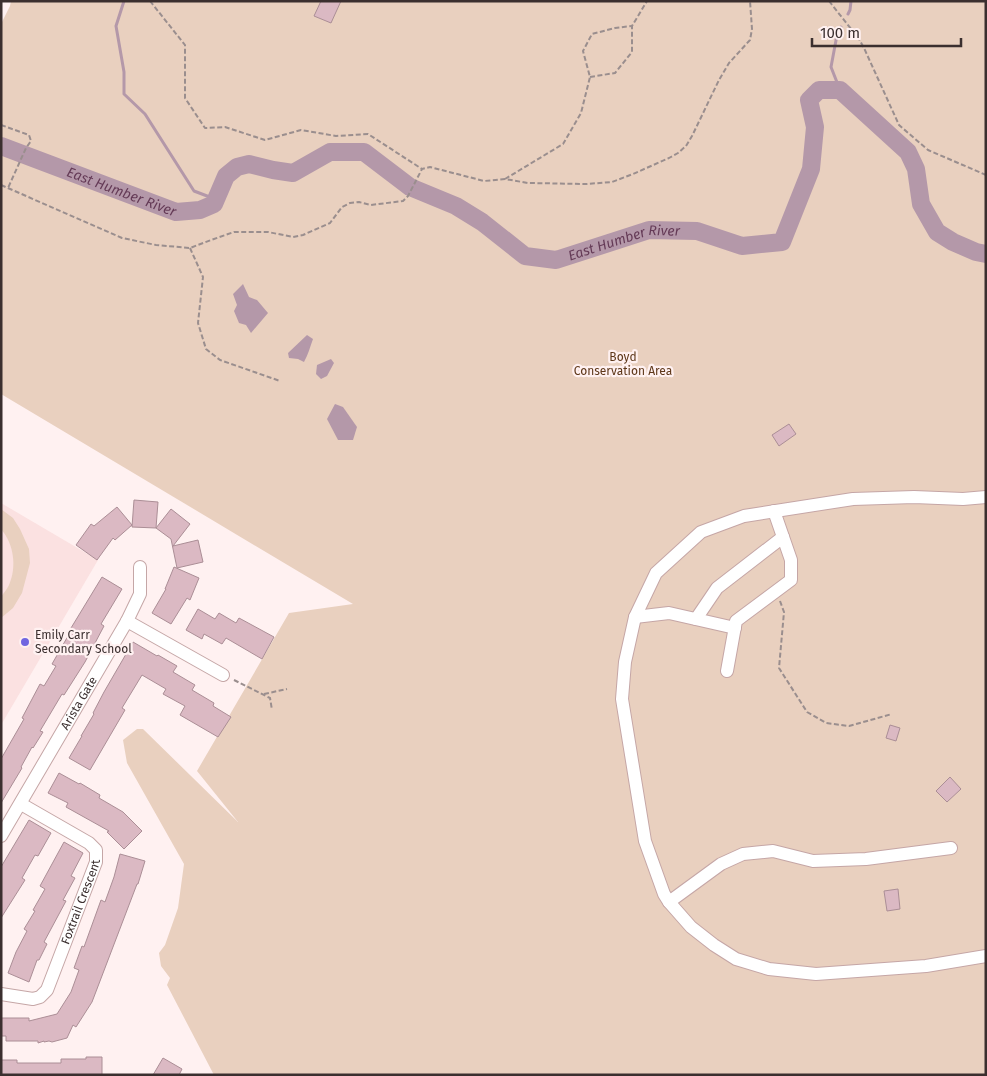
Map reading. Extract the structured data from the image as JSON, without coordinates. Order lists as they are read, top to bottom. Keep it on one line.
{"streets":{"street":["Arista Gate","Foxtrail Crescent"]},"crossings":[["Arista Gate","Foxtrail Crescent"]],"water":["East Humber River"],"parks":["Boyd Conservation Area"],"places":["Emily Carr Secondary School"],"scale_bar":"100 m"}
